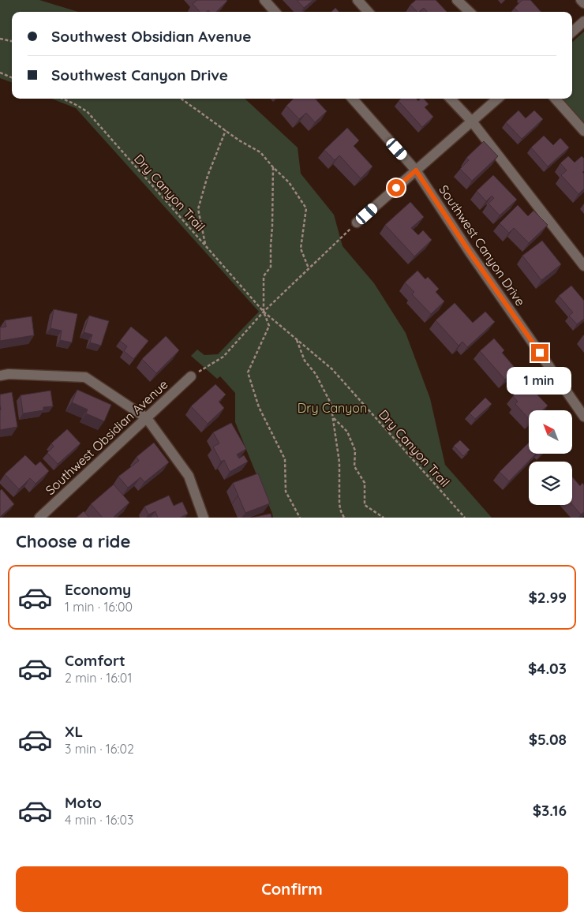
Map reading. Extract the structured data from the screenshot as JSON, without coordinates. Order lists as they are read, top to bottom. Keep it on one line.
{"streets":{"street":["Southwest Canyon Drive","Southwest Obsidian Avenue"],"path":["Dry Canyon Trail"]},"parks":["Dry Canyon"],"north":"top left","page":{"banner":["Southwest Obsidian Avenue","Southwest Canyon Drive"],"bubble":"1 min","heading":"Choose a ride","list":[{"name":"Economy","note":"1 min · 16:00","value":"$2.99"},{"name":"Comfort","note":"2 min · 16:01","value":"$4.03"},{"name":"XL","note":"3 min · 16:02","value":"$5.08"},{"name":"Moto","note":"4 min · 16:03","value":"$3.16"}],"buttons":"Confirm"}}
